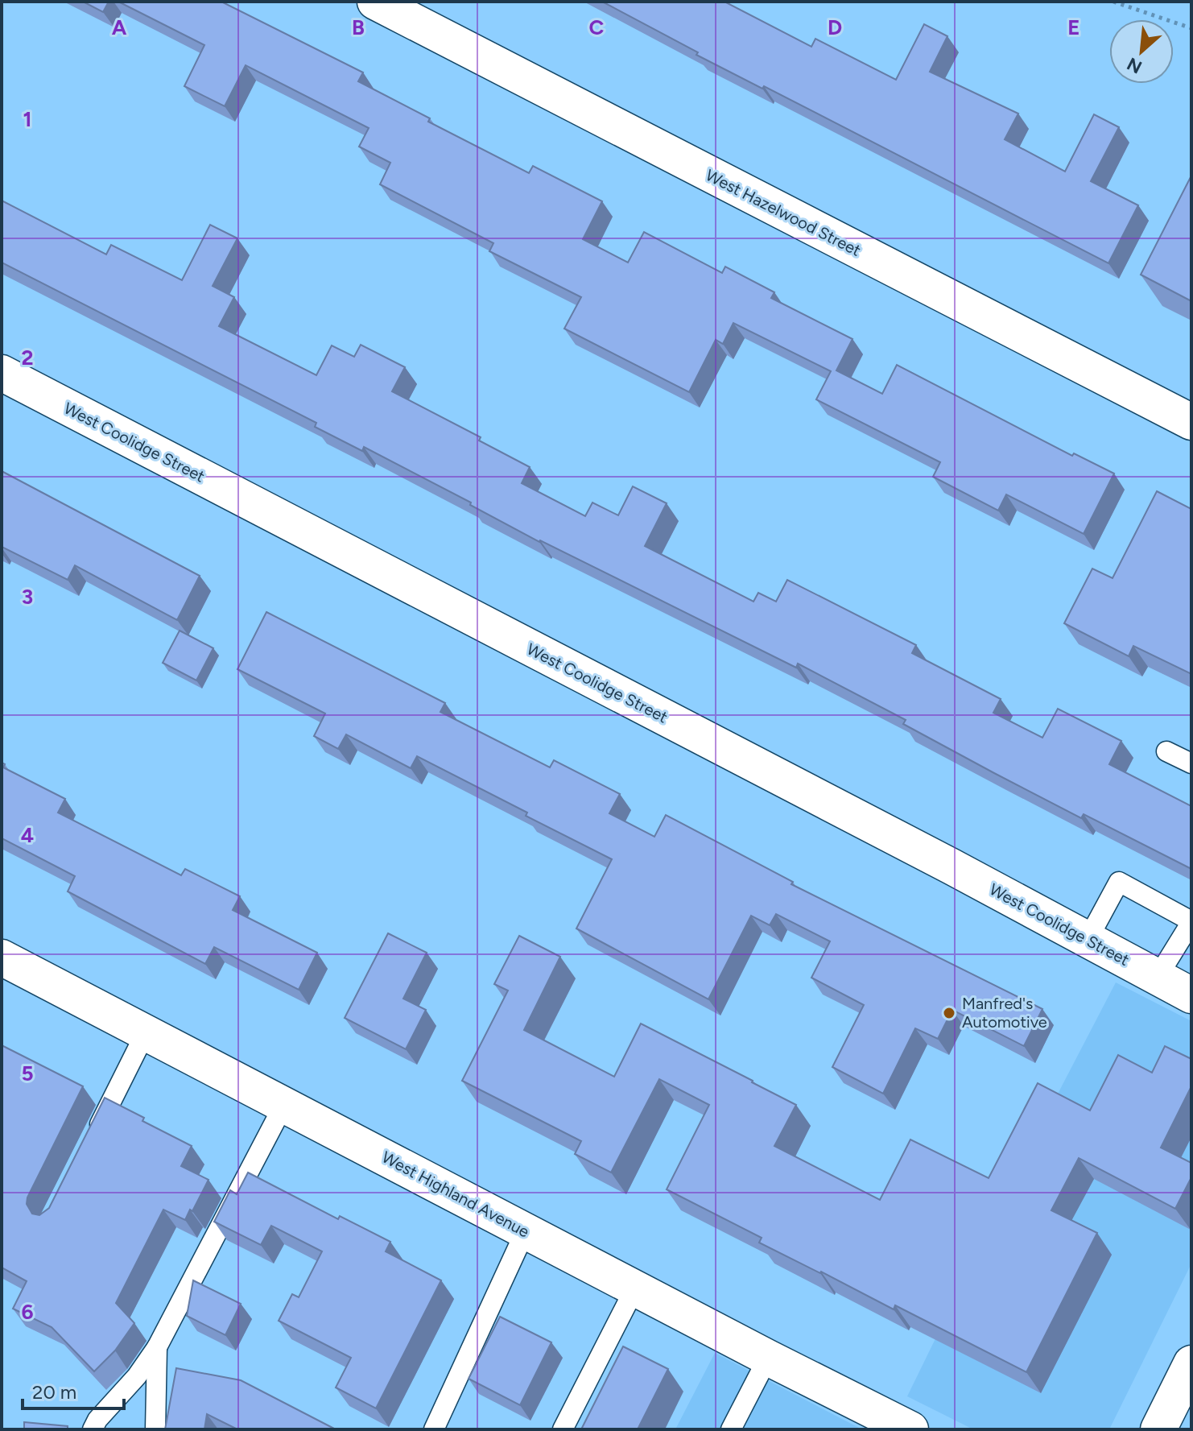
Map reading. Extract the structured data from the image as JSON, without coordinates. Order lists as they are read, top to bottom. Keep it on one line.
{"streets":{"street":["West Hazelwood Street","West Coolidge Street","West Highland Avenue"]},"places":["Manfred's Automotive"],"scale_bar":"20 m","north":"bottom left","grid":{"columns":["A","B","C","D","E"],"rows":["1","2","3","4","5","6"]}}
